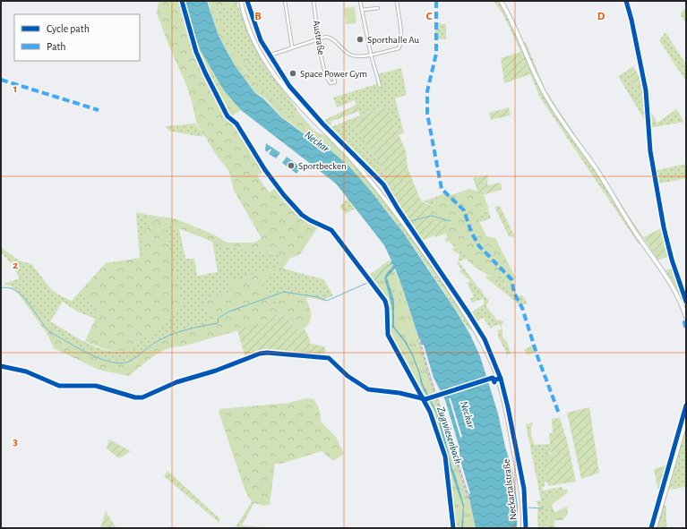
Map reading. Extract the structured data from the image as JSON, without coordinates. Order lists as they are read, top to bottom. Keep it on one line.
{"streets":{"main road":["Neckartalstraße"],"street":["Austraße"]},"water":["Neckar","Zugwiesenbach"],"places":["Sporthalle Au","Space Power Gym","Sportbecken"],"legend":["Cycle path","Path"],"grid":{"columns":["B","C","D"],"rows":["1","2","3"]}}
